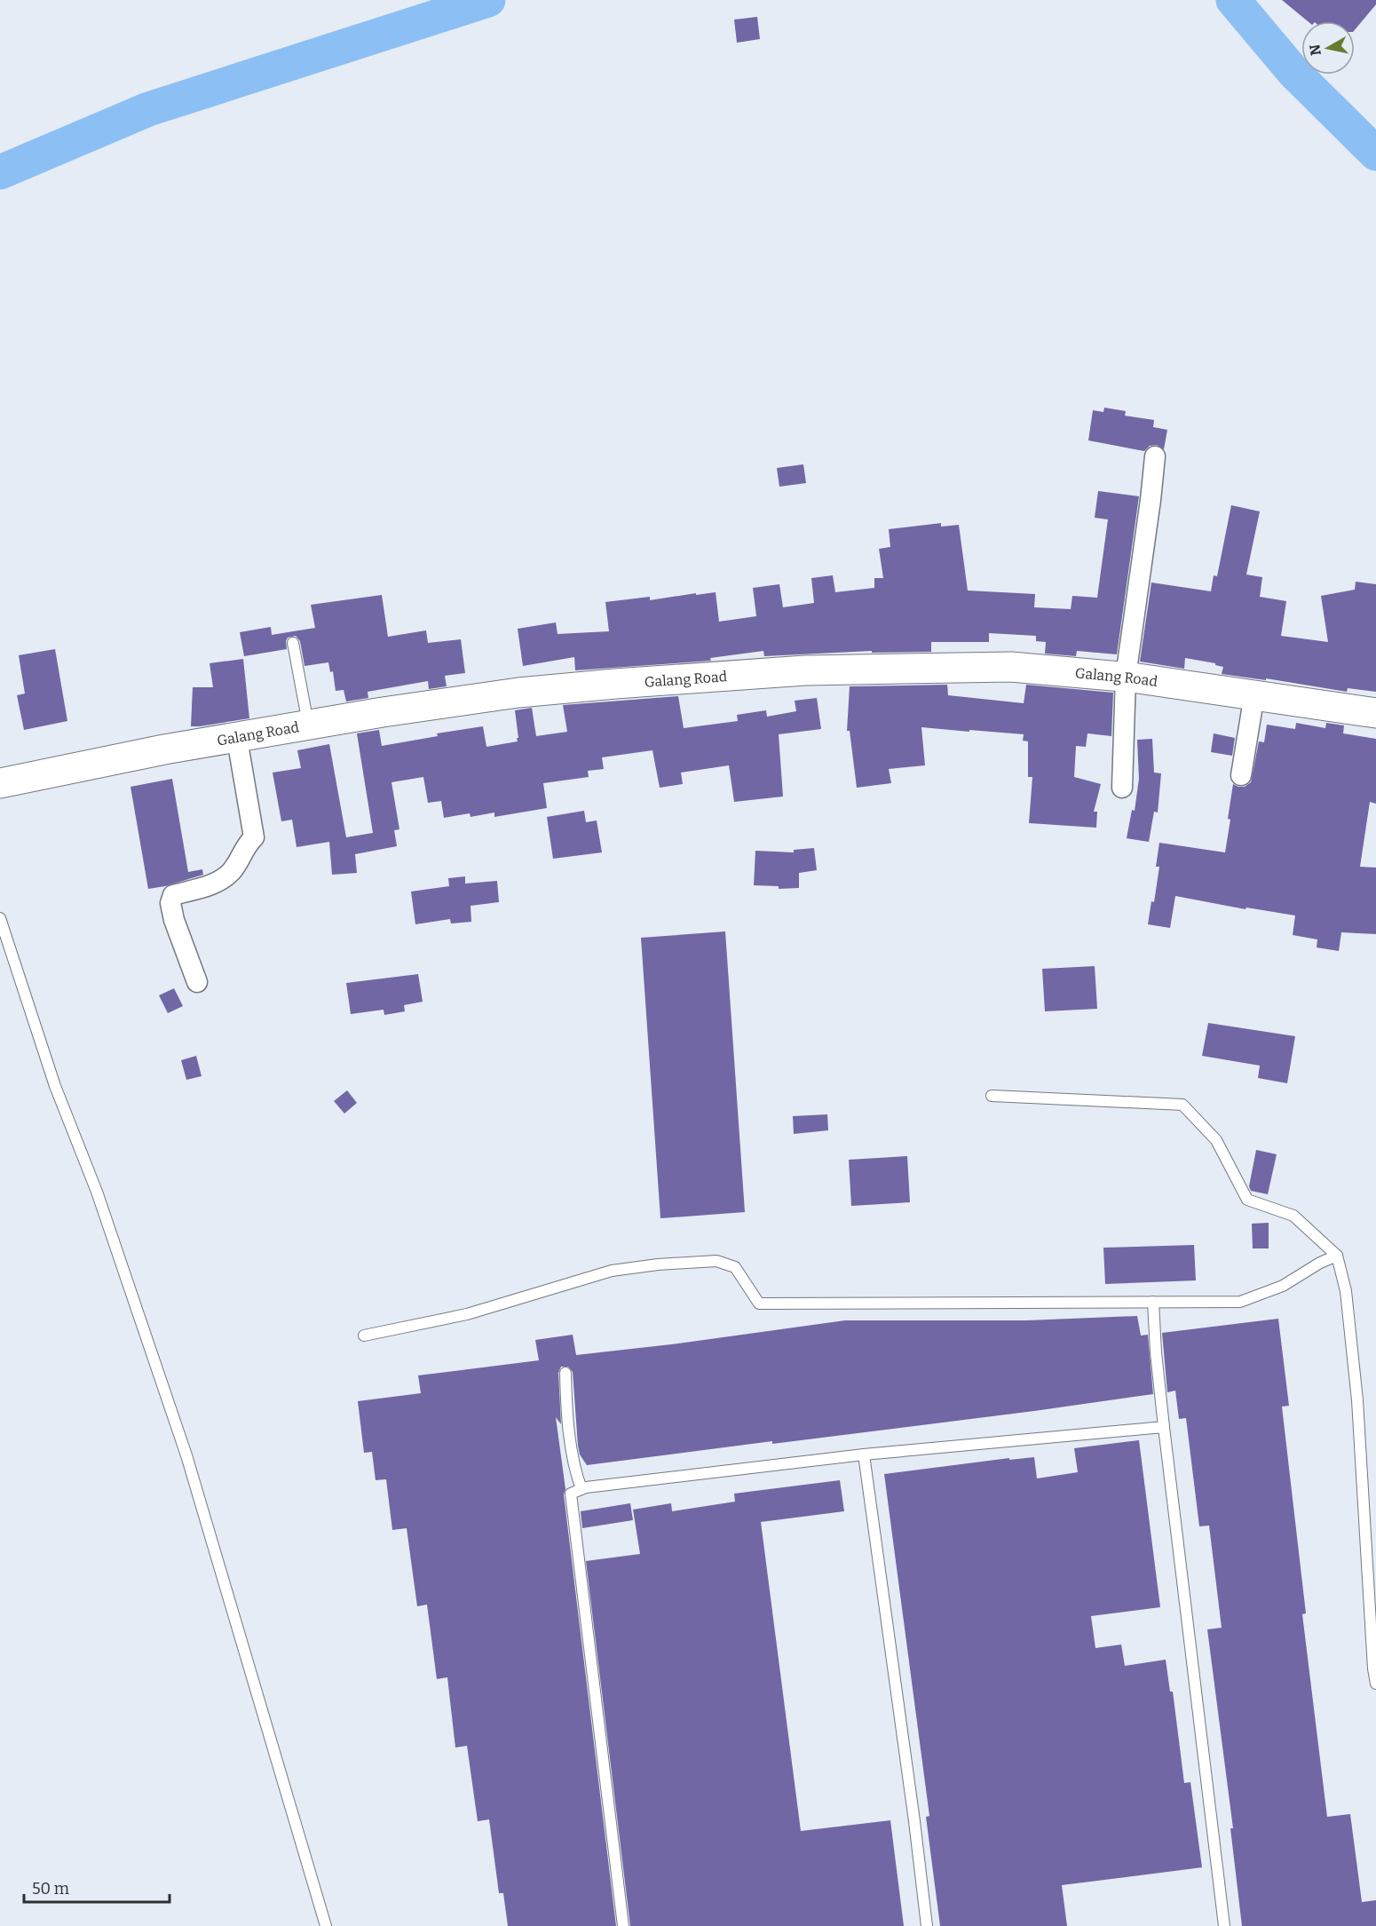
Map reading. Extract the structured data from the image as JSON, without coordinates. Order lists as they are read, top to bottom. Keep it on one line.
{"streets":{"street":["Galang Road"]},"scale_bar":"50 m","north":"left"}
